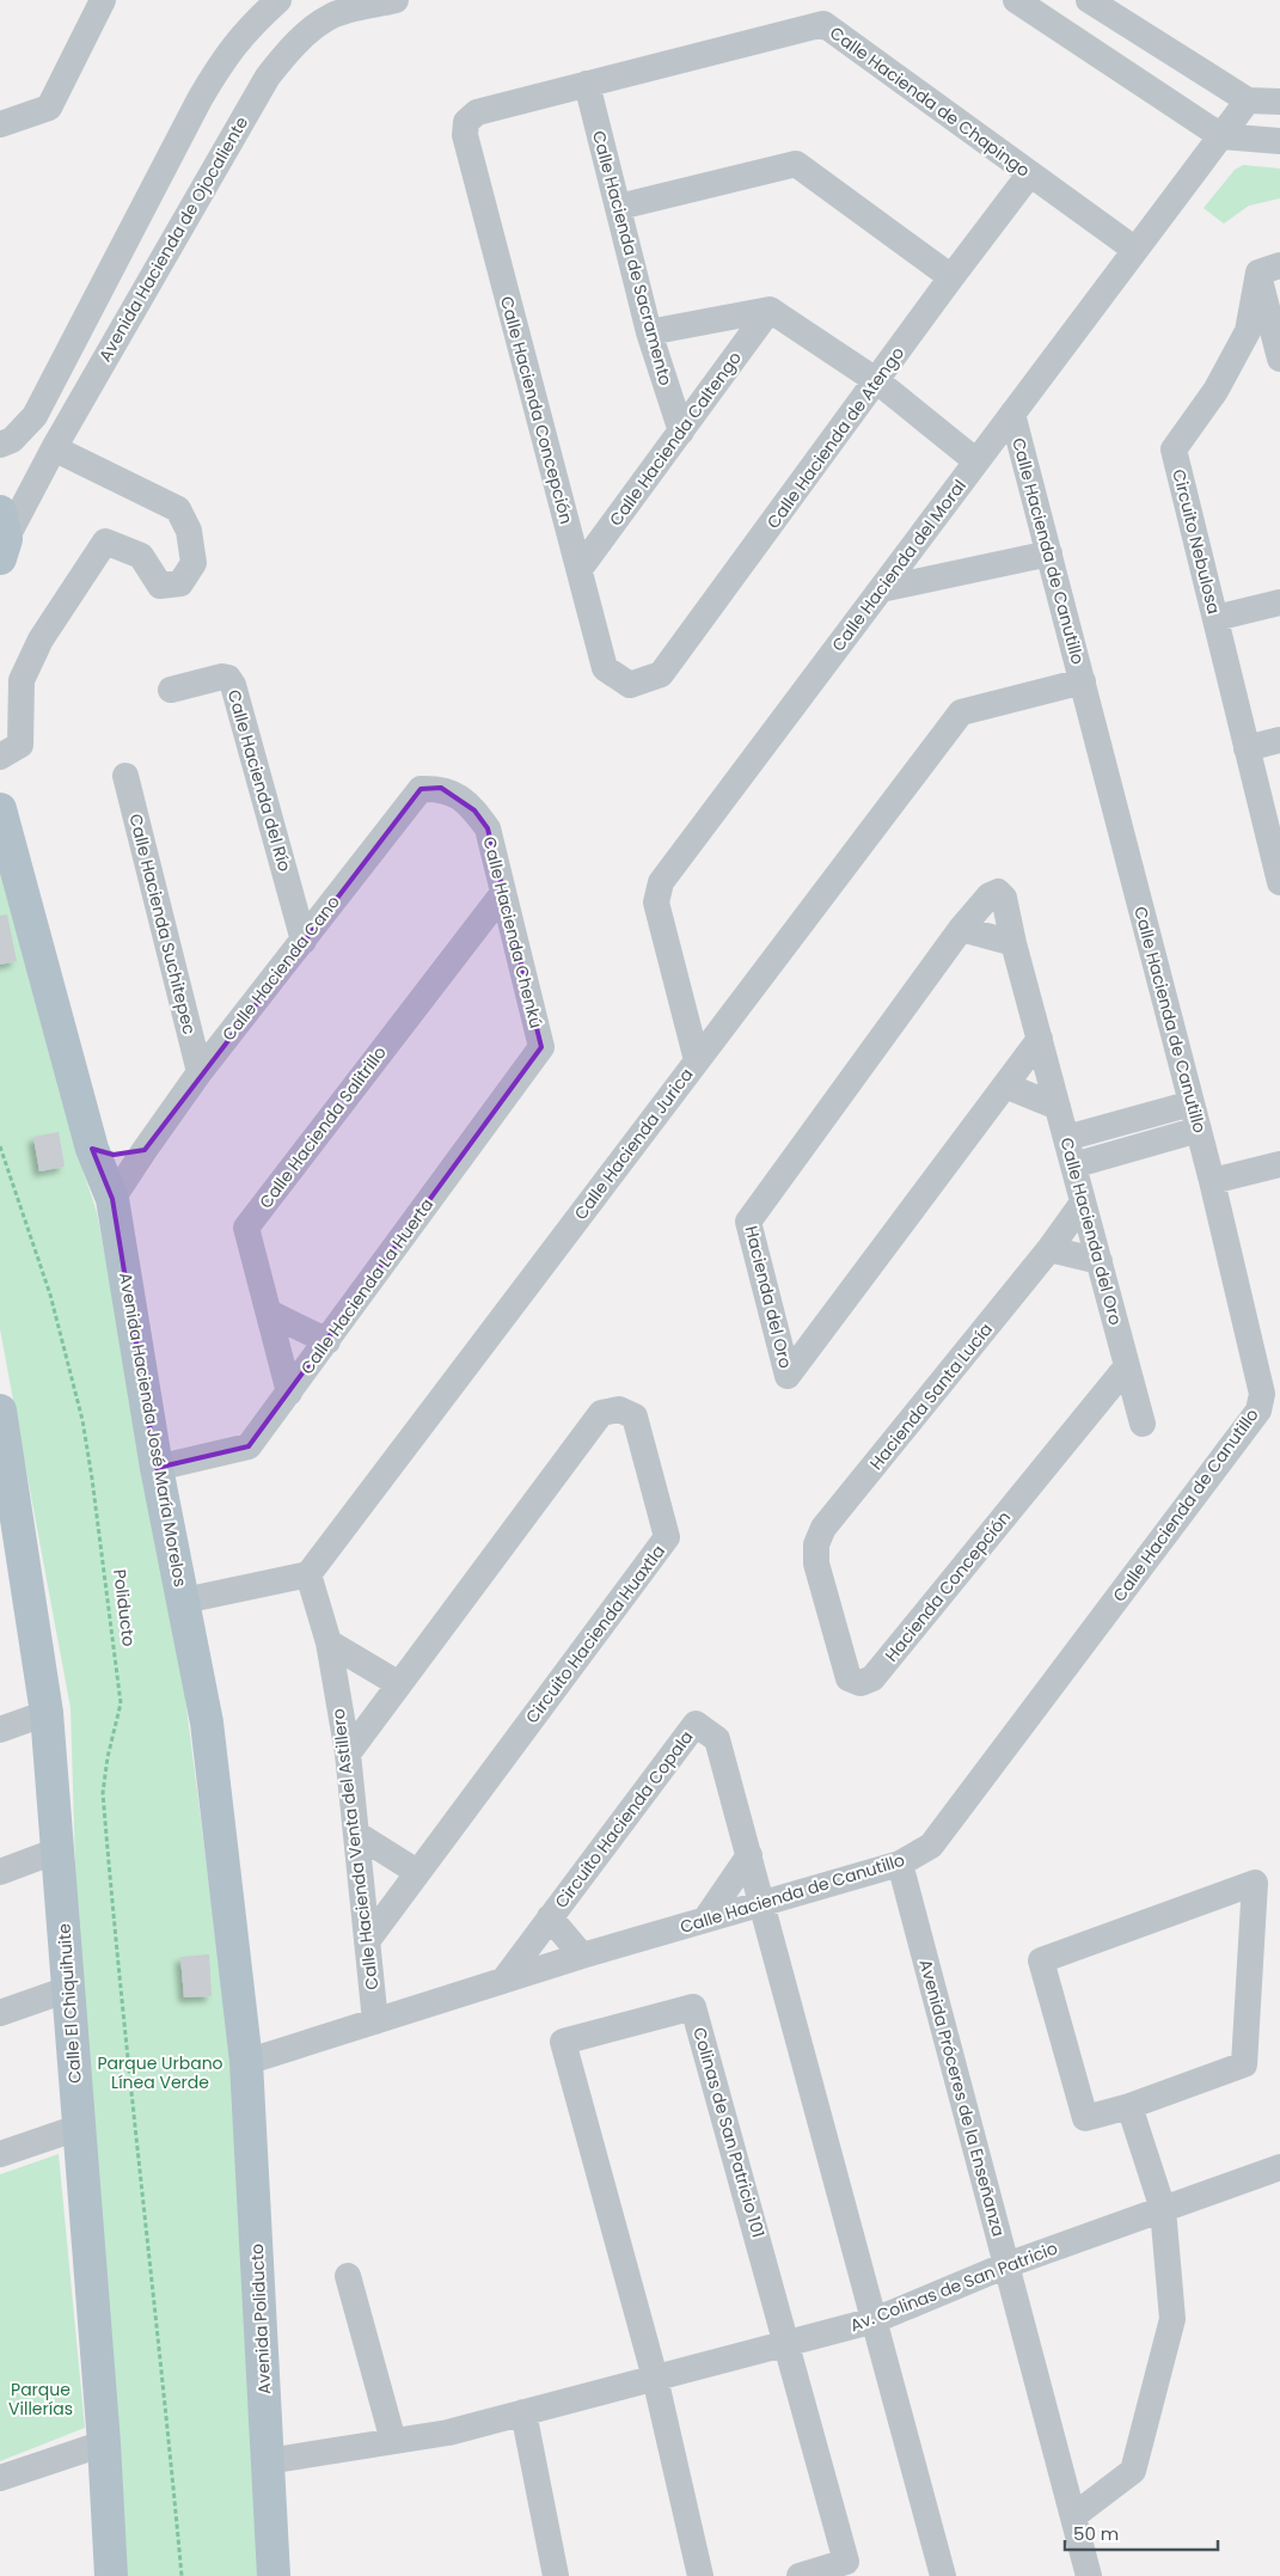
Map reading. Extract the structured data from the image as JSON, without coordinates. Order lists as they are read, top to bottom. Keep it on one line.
{"streets":{"main road":["Avenida Hacienda José María Morelos","Calle El Chiquihuite","Avenida Poliducto"],"street":["Calle Hacienda de Chapingo","Avenida Hacienda de Ojocaliente","Calle Hacienda de Sacramento","Calle Hacienda Concepción","Calle Hacienda de Atengo","Calle Hacienda Caltengo","Circuito Nebulosa","Calle Hacienda de Canutillo","Calle Hacienda del Moral","Calle Hacienda del Río","Calle Hacienda Suchitepec","Calle Hacienda Chenkú","Calle Hacienda Cano","Calle Hacienda Salitrillo","Calle Hacienda Jurica","Calle Hacienda del Oro","Calle Hacienda La Huerta","Hacienda del Oro","Hacienda Santa Lucía","Hacienda Concepción","Circuito Hacienda Huaxtla","Circuito Hacienda Copala","Calle Hacienda Venta del Astillero","Avenida Próceres de la Enseñanza","Colinas de San Patricio 101","Av. Colinas de San Patricio"],"path":["Poliducto"]},"crossings":[["Calle Hacienda de Chapingo","Calle Hacienda de Sacramento"],["Calle Hacienda de Chapingo","Calle Hacienda Concepción"],["Calle Hacienda de Chapingo","Calle Hacienda de Atengo"],["Calle Hacienda de Chapingo","Calle Hacienda del Moral"],["Calle Hacienda de Sacramento","Calle Hacienda Caltengo"],["Calle Hacienda Concepción","Calle Hacienda de Atengo"],["Calle Hacienda Concepción","Calle Hacienda Caltengo"],["Calle Hacienda de Canutillo","Calle Hacienda del Moral"],["Calle Hacienda de Canutillo","Calle Hacienda Jurica"],["Calle Hacienda de Canutillo","Avenida Hacienda José María Morelos"],["Calle Hacienda de Canutillo","Circuito Hacienda Copala"],["Calle Hacienda de Canutillo","Calle Hacienda Venta del Astillero"],["Calle Hacienda de Canutillo","Avenida Próceres de la Enseñanza"],["Calle Hacienda de Canutillo","Avenida Poliducto"],["Calle Hacienda del Moral","Calle Hacienda Jurica"],["Calle Hacienda del Río","Calle Hacienda Cano"],["Calle Hacienda Suchitepec","Calle Hacienda Cano"],["Calle Hacienda Chenkú","Calle Hacienda Cano"],["Calle Hacienda Chenkú","Calle Hacienda Salitrillo"],["Calle Hacienda Chenkú","Calle Hacienda La Huerta"],["Calle Hacienda Cano","Avenida Hacienda José María Morelos"],["Calle Hacienda Salitrillo","Calle Hacienda La Huerta"],["Calle Hacienda Jurica","Calle Hacienda Venta del Astillero"],["Calle Hacienda del Oro","Hacienda del Oro"],["Calle Hacienda del Oro","Hacienda Santa Lucía"],["Calle Hacienda del Oro","Hacienda Concepción"],["Calle Hacienda La Huerta","Avenida Hacienda José María Morelos"],["Hacienda Santa Lucía","Hacienda Concepción"],["Avenida Hacienda José María Morelos","Avenida Poliducto"],["Circuito Hacienda Huaxtla","Calle Hacienda Venta del Astillero"],["Avenida Próceres de la Enseñanza","Av. Colinas de San Patricio"],["Colinas de San Patricio 101","Av. Colinas de San Patricio"],["Av. Colinas de San Patricio","Avenida Poliducto"]],"parks":["Parque Urbano Línea Verde","Parque Villerías"],"scale_bar":"50 m"}
